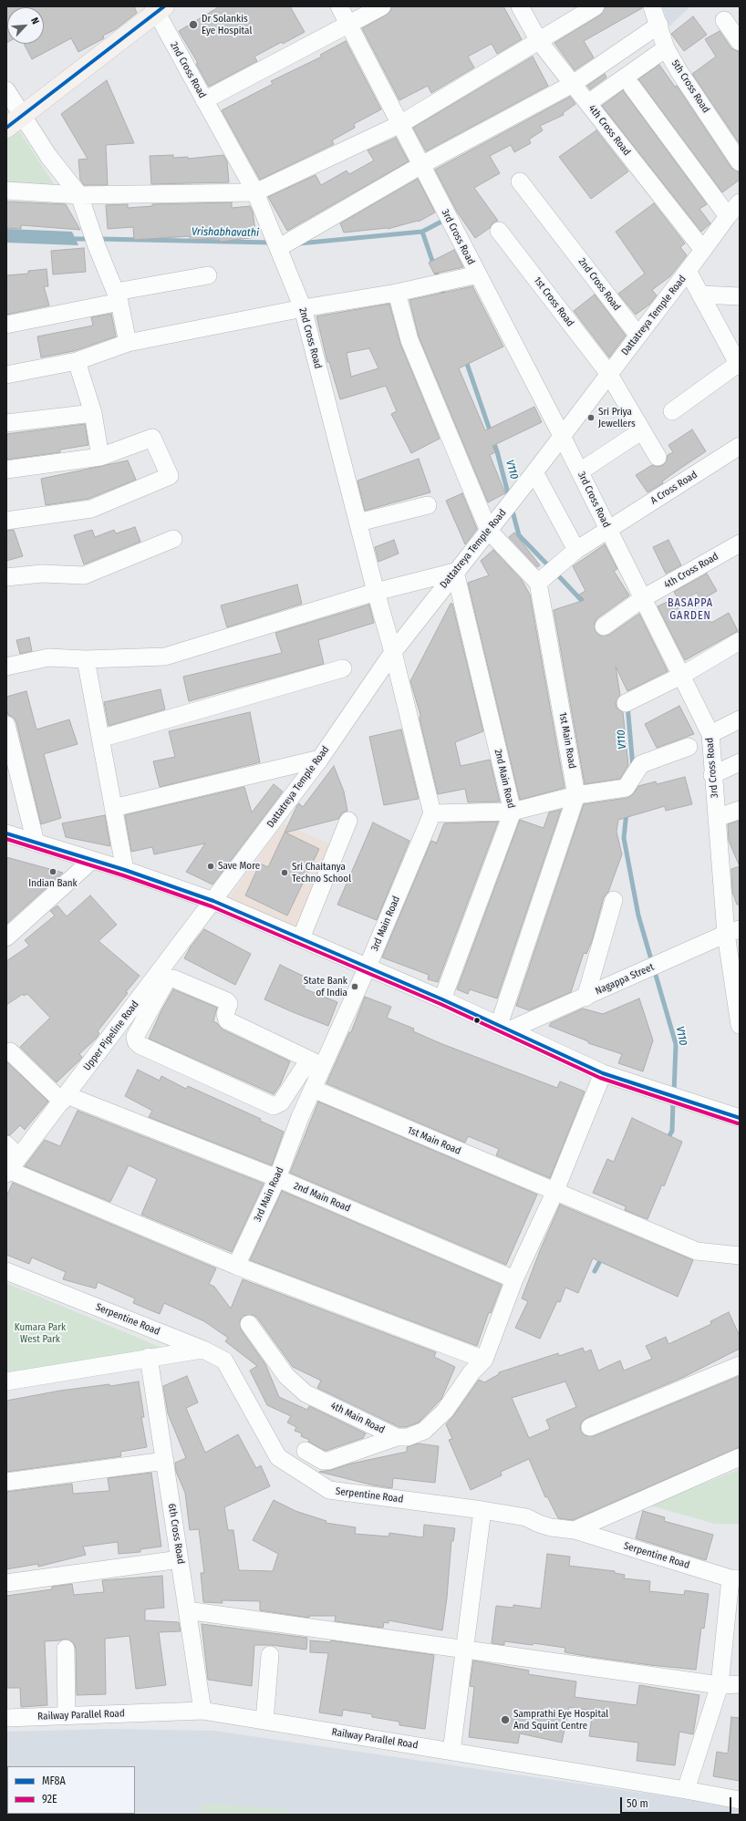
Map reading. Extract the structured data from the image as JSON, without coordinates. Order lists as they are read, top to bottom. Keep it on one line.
{"streets":{"street":["2nd Cross Road","5th Cross Road","4th Cross Road","3rd Cross Road","1st Cross Road","Dattatreya Temple Road","A Cross Road","1st Main Road","2nd Main Road","3rd Main Road","Nagappa Street","Upper Pipeline Road","Serpentine Road","4th Main Road","6th Cross Road","Railway Parallel Road"]},"crossings":[["2nd Cross Road","Dattatreya Temple Road"],["4th Cross Road","3rd Cross Road"],["4th Cross Road","Dattatreya Temple Road"],["3rd Cross Road","Dattatreya Temple Road"],["3rd Cross Road","A Cross Road"],["3rd Cross Road","Nagappa Street"],["1st Cross Road","Dattatreya Temple Road"],["Dattatreya Temple Road","2nd Main Road"],["Dattatreya Temple Road","Upper Pipeline Road"],["1st Main Road","3rd Main Road"],["1st Main Road","Nagappa Street"],["2nd Main Road","3rd Main Road"],["2nd Main Road","Upper Pipeline Road"],["6th Cross Road","Railway Parallel Road"]],"districts":["BASAPPA GARDEN"],"water":["Vrishabhavathi","V110"],"parks":["Kumara Park West Park"],"places":["Dr Solankis Eye Hospital","Sri Priya Jewellers","Save More","Indian Bank","Sri Chaitanya Techno School","State Bank of India","Samprathi Eye Hospital And Squint Centre"],"lines":["transit line MF8A","transit line 92E"],"legend":["MF8A","92E"],"scale_bar":"50 m","north":"top right"}
